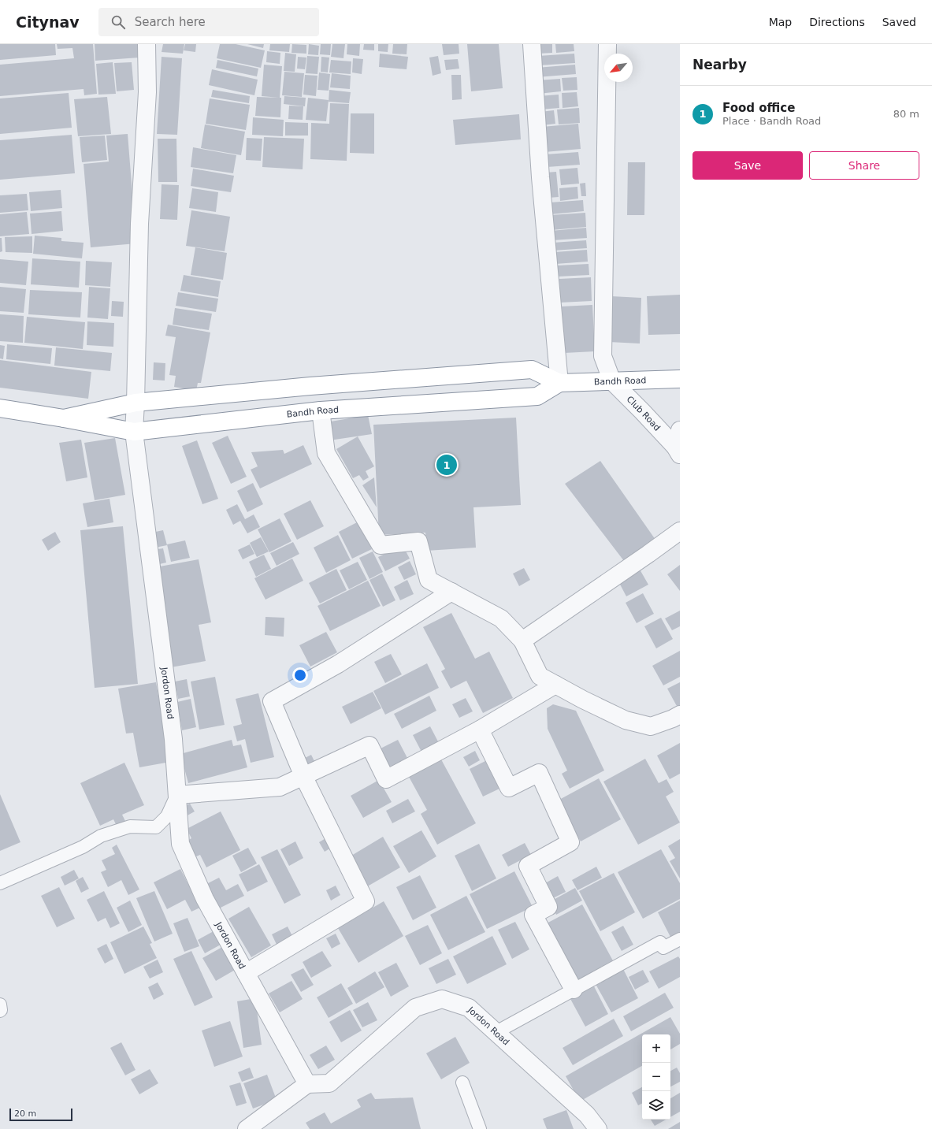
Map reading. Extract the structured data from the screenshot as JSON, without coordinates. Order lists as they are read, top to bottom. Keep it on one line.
{"streets":{"highway":["Bandh Road"],"street":["Club Road","Jordon Road"]},"crossings":[["Bandh Road","Club Road"],["Bandh Road","Jordon Road"]],"scale_bar":"20 m","north":"bottom left","page":{"header":"Citynav","search":"Search here","nav":["Map","Directions","Saved"],"heading":"Nearby","list":[{"mark":"1","name":"Food office","note":"Place · Bandh Road","value":"80 m"}],"buttons":["Save","Share"],"pins":"1","map_buttons":["+","−"],"scale":"20 m"}}
